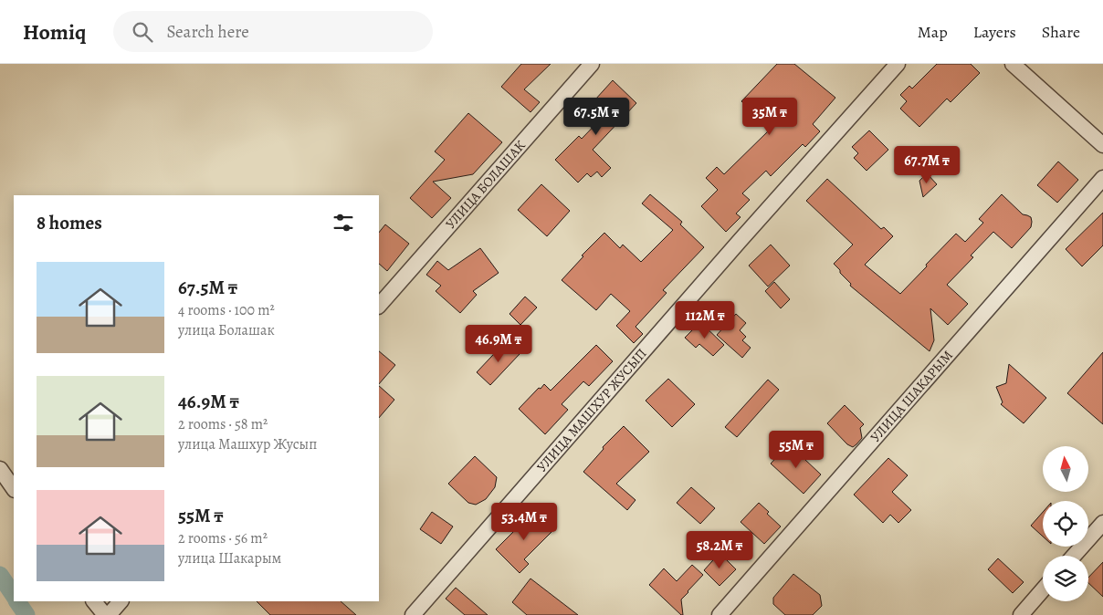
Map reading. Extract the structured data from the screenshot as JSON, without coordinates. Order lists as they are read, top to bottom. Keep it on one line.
{"streets":{"street":["УЛИЦА БОЛАШАК","УЛИЦА ШАКАРЫМ","УЛИЦА МАШХУР ЖУСЫП"]},"north":"top","page":{"header":"Homiq","search":"Search here","nav":["Map","Layers","Share"],"price":["67.5M ₸","35M ₸","67.7M ₸","112M ₸","46.9M ₸","55M ₸","53.4M ₸","58.2M ₸"],"heading":"8 homes","list":[{"name":"67.5M ₸","note":"4 rooms · 100 m² · улица Болашак"},{"name":"46.9M ₸","note":"2 rooms · 58 m² · улица Машхур Жусып"},{"name":"55M ₸","note":"2 rooms · 56 m² · улица Шакарым"}]}}
